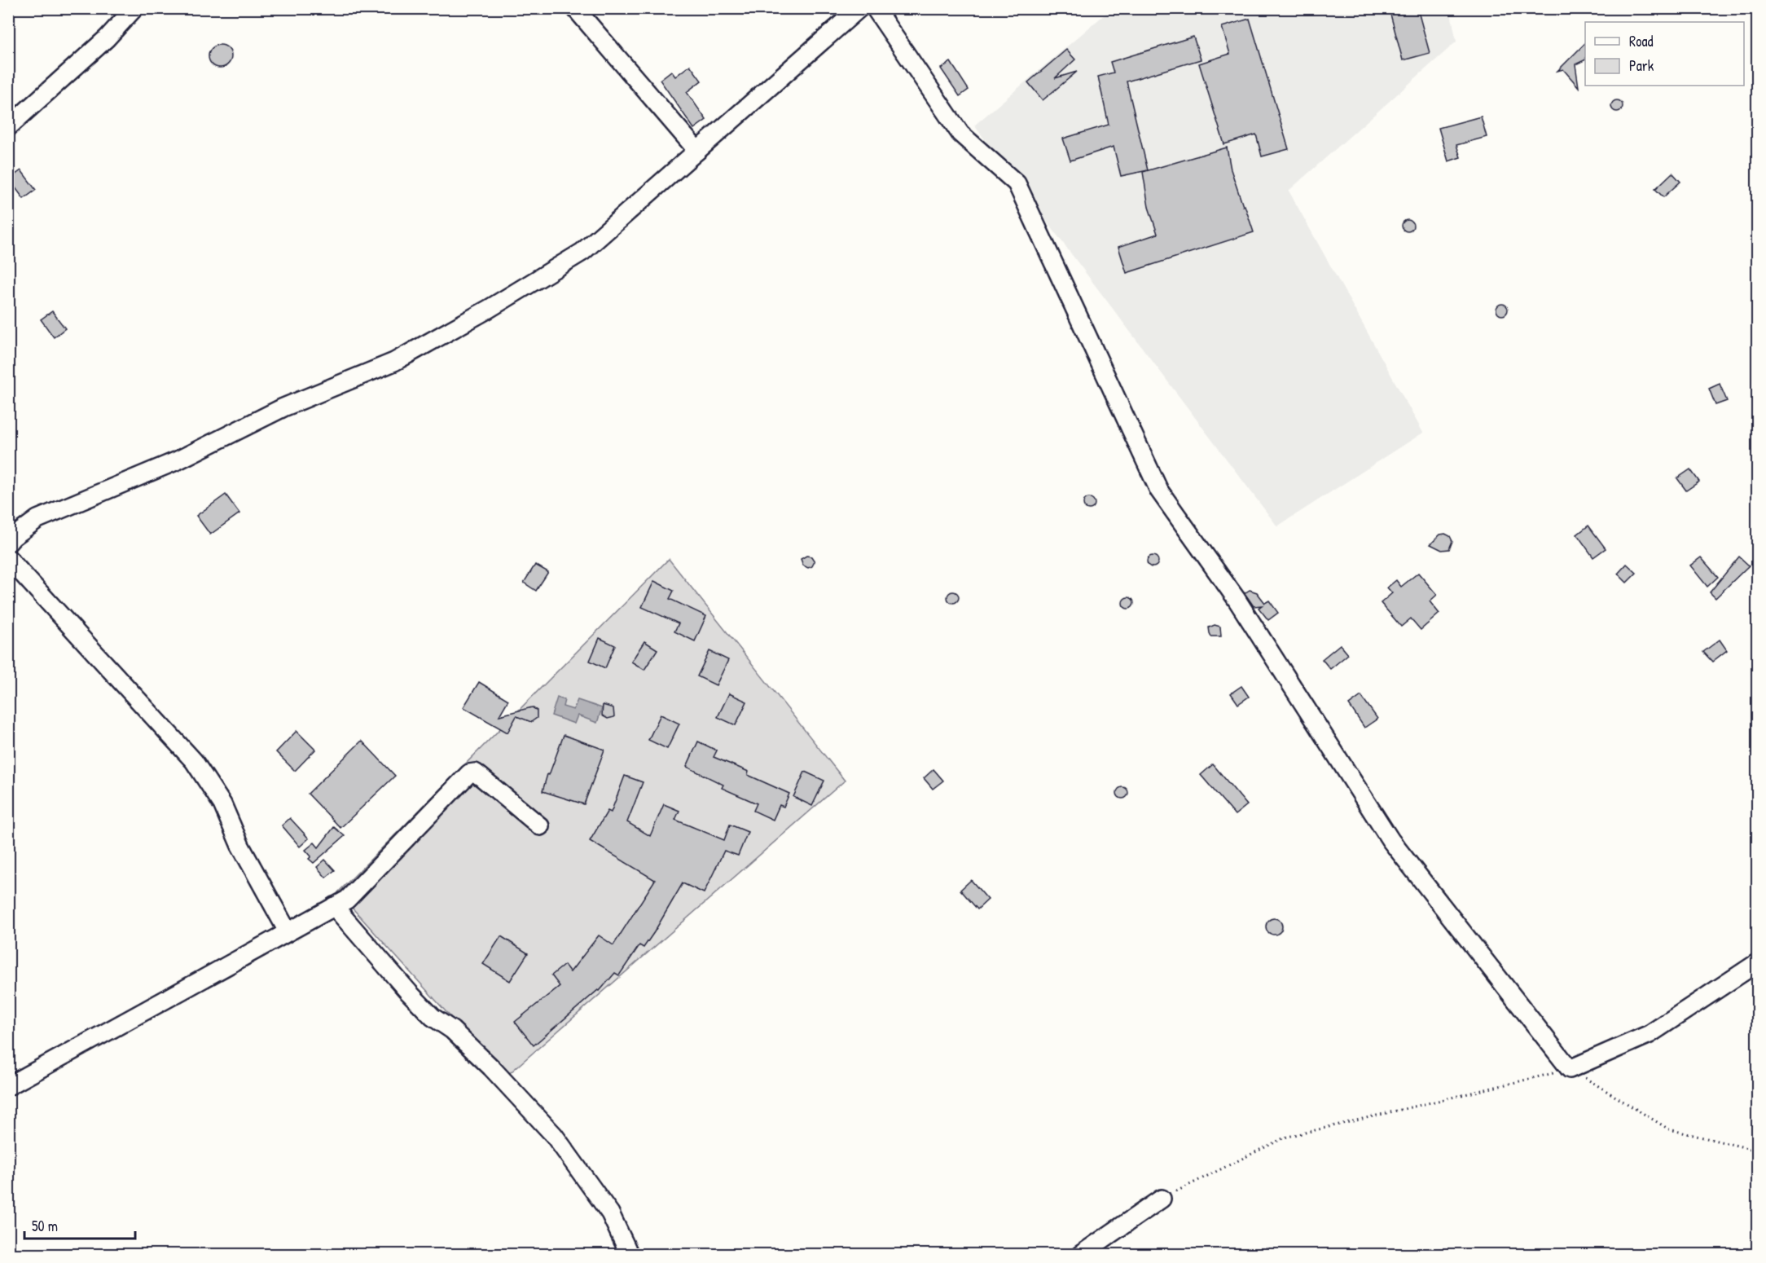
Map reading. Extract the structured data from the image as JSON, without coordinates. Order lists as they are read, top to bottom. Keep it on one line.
{"legend":["Road","Park"],"scale_bar":"50 m"}
